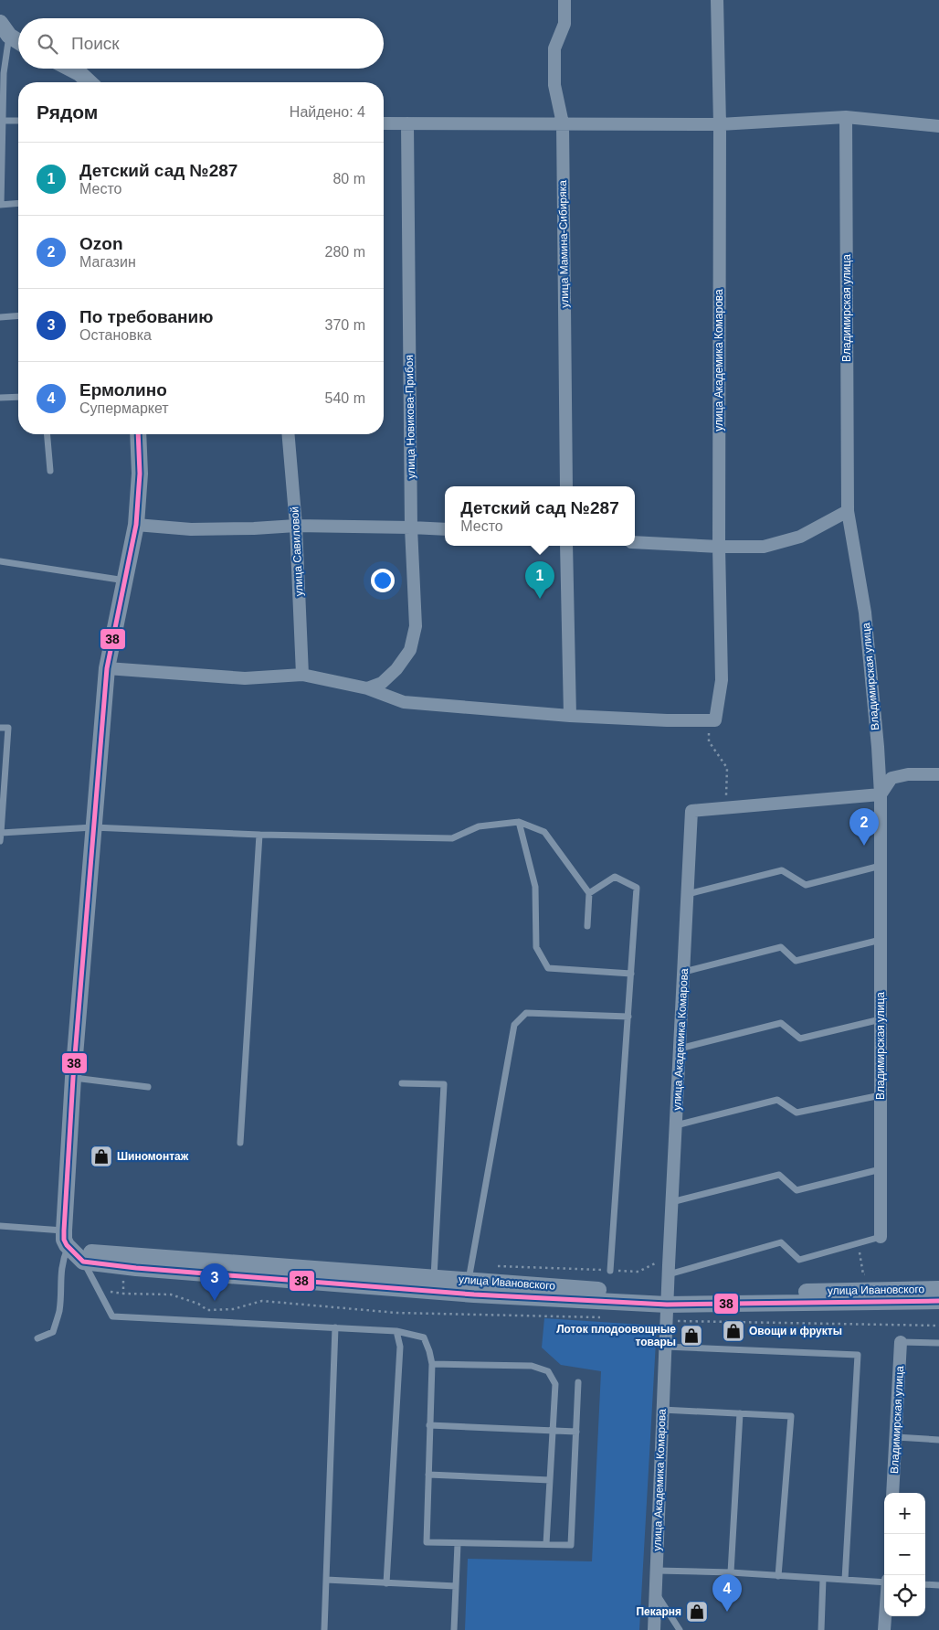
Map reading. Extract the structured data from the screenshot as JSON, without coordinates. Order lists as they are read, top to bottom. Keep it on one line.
{"streets":{"street":["улица Мамина-Сибиряка","Владимирская улица","улица Академика Комарова","улица Новикова-Прибоя","улица Савиловой","улица Ивановского"]},"crossings":[["улица Академика Комарова","улица Ивановского"]],"places":{"shop":["Шиномонтаж","Овощи и фрукты","Лоток плодоовощные товары","Пекарня"]},"lines":["transit line 38"],"page":{"search":"Поиск","heading":["Рядом","Найдено: 4"],"list":[{"mark":"1","name":"Детский сад №287","note":"Место","value":"80 m"},{"mark":"2","name":"Ozon","note":"Магазин","value":"280 m"},{"mark":"3","name":"По требованию","note":"Остановка","value":"370 m"},{"mark":"4","name":"Ермолино","note":"Супермаркет","value":"540 m"}],"popup":["Детский сад №287","Место"],"pins":["1","2","3","4"],"map_buttons":["+","−"]}}
